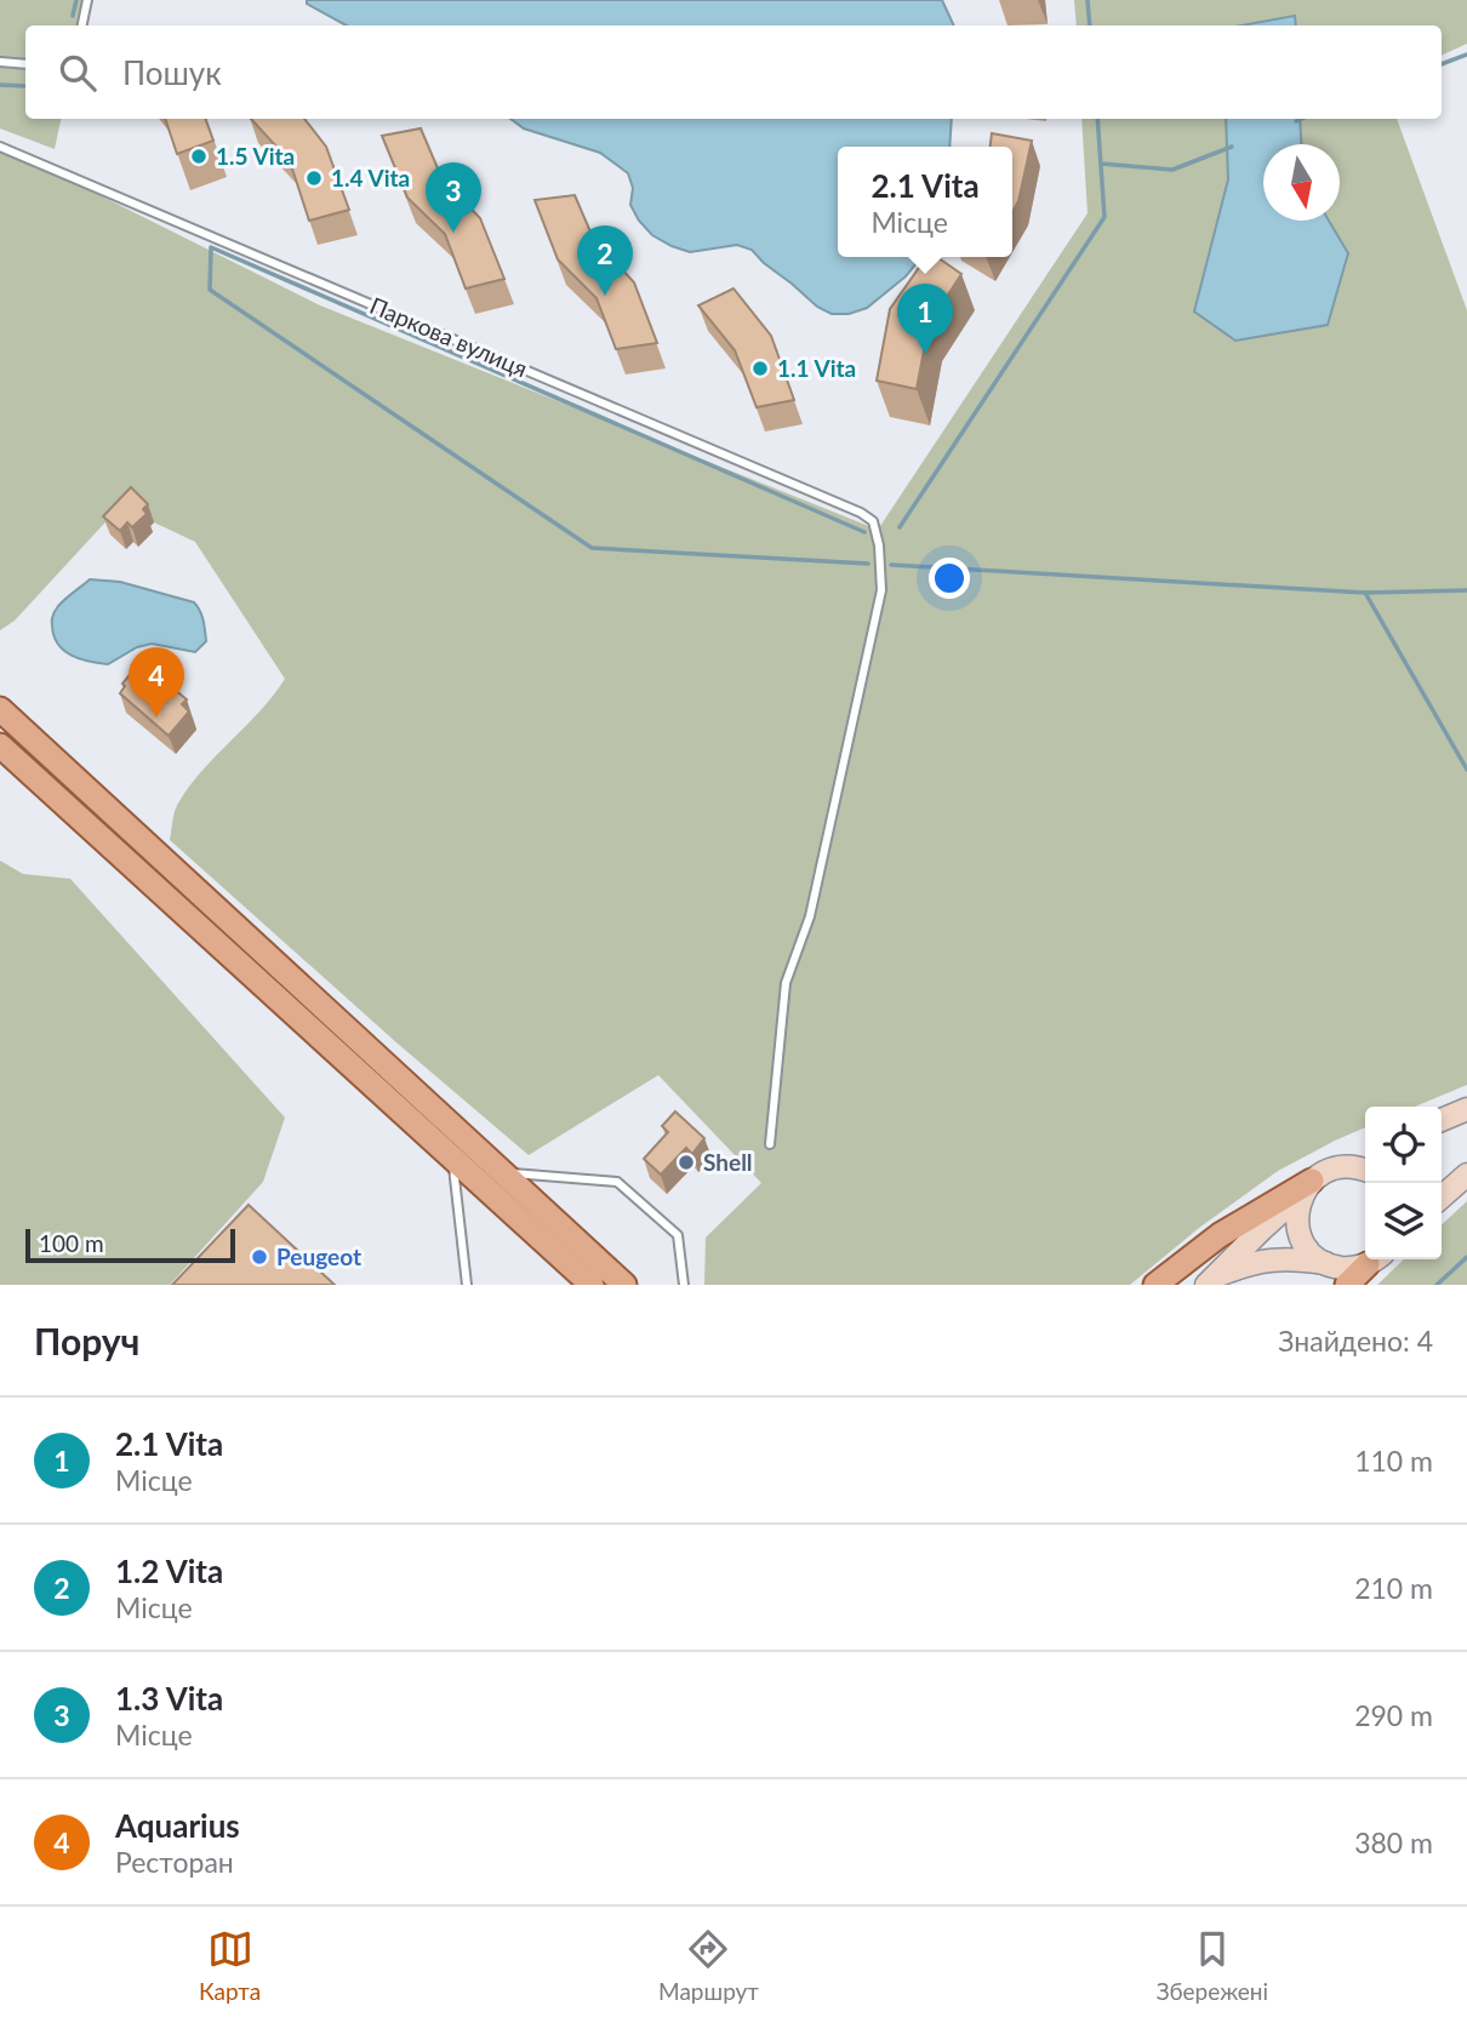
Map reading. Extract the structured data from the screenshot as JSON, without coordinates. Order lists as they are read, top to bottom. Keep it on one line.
{"streets":{"lane":["Паркова вулиця"]},"places":["1.5 Vita","1.4 Vita","1.1 Vita","Shell","Peugeot"],"scale_bar":"100 m","north":"bottom","page":{"search":"Пошук","popup":["2.1 Vita","Місце"],"pins":["3","2","1","4"],"scale":"100 m","heading":["Поруч","Знайдено: 4"],"list":[{"mark":"1","name":"2.1 Vita","note":"Місце","value":"110 m"},{"mark":"2","name":"1.2 Vita","note":"Місце","value":"210 m"},{"mark":"3","name":"1.3 Vita","note":"Місце","value":"290 m"},{"mark":"4","name":"Aquarius","note":"Ресторан","value":"380 m"}],"nav":["Карта","Маршрут","Збережені"]}}
